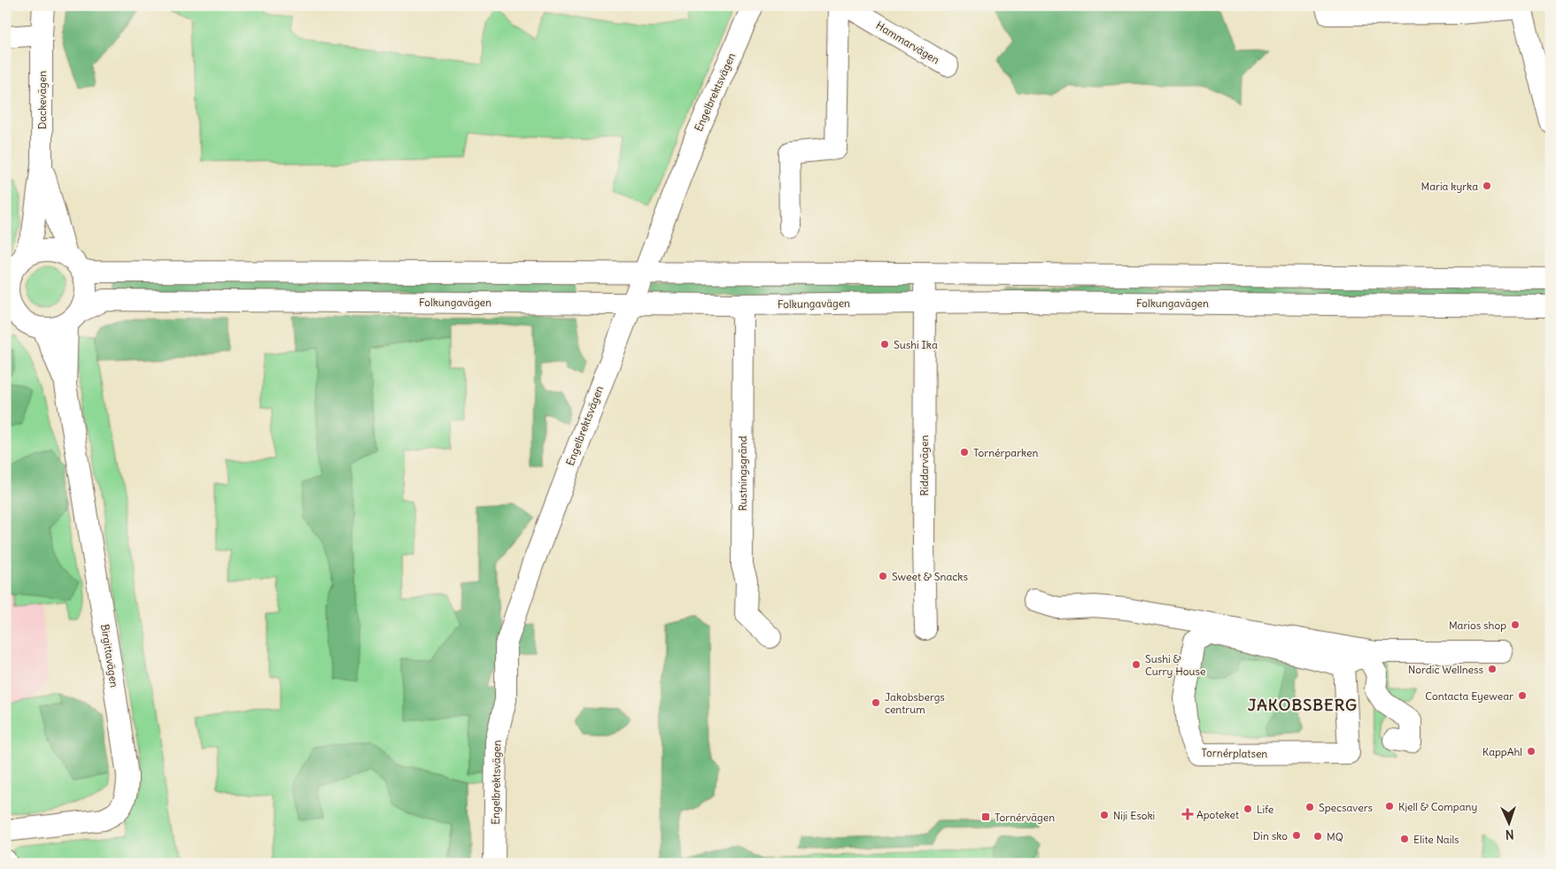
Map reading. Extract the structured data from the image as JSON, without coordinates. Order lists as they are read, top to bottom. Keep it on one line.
{"streets":{"street":["Hammarvägen","Engelbrektsvägen","Dackevägen","Folkungavägen","Riddarvägen","Rustningsgränd","Birgittavägen","Tornérplatsen"]},"crossings":[["Engelbrektsvägen","Folkungavägen"],["Dackevägen","Folkungavägen"],["Dackevägen","Birgittavägen"],["Folkungavägen","Riddarvägen"],["Folkungavägen","Rustningsgränd"],["Folkungavägen","Birgittavägen"]],"districts":["JAKOBSBERG"],"places":{"other":["Maria kyrka","Sushi Ika","Tornérparken","Sweet & Snacks","Marios shop","Sushi & Curry House","Nordic Wellness","Contacta Eyewear","Jakobsbergs centrum","KappAhl","Kjell & Company","Specsavers","Life","Niji Esoki","Din sko","MQ","Elite Nails"],"health":["Apoteket"],"transit":["Tornérvägen"]},"north":"bottom"}
